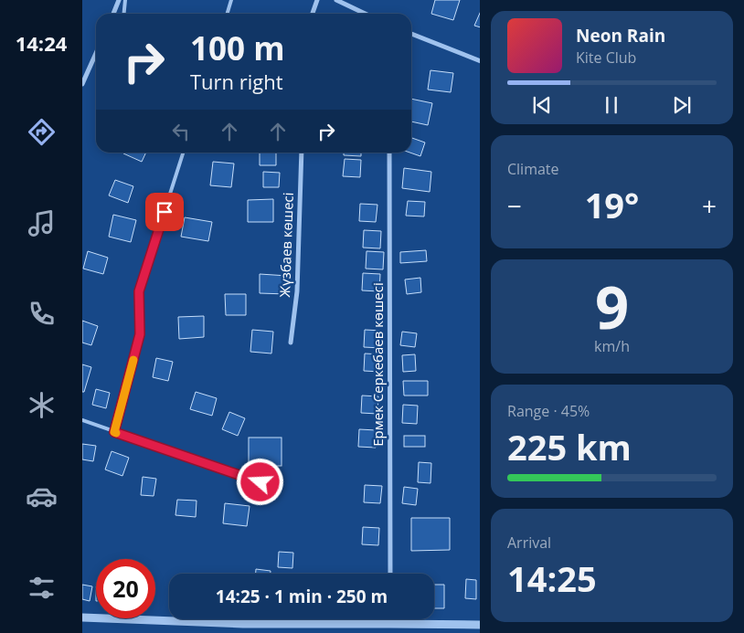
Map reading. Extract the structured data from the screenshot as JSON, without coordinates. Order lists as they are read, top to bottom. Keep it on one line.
{"streets":{"street":["Жүзбаев көшесі","Ермек Серкебаев көшесі"]},"page":{"tabs":"14:24","turn":["100 m","Turn right"],"song":["Neon Rain","Kite Club"],"tile":["Climate",["9","km/h"],["Range · 45%","225 km"],["Arrival","14:25"]],"heat":["−","19°","+"],"limit":"20","trip":"14:25 · 1 min · 250 m"}}
